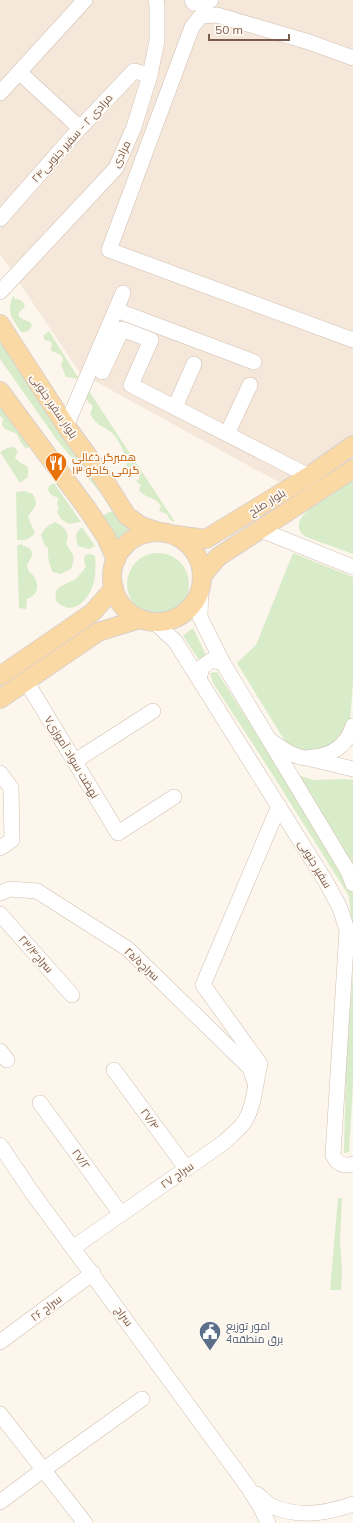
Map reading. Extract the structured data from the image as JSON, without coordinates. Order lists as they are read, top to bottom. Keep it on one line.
{"streets":{"main road":["بلوار سفیر جنوبی","بلوار صلح"],"street":["مرادی ۲ - سفیر جنوبی۲۴","مرادی","نهضت سواد آموزی۷","سفیر جنوبی","سراج۲۳/۴","سراج۲۵/۵","۲۷/۴","۲۷/۲","۲۷ سراج","سراج ۲۶","سراج"]},"crossings":[["مرادی ۲ - سفیر جنوبی۲۴","مرادی"],["بلوار سفیر جنوبی","بلوار صلح"],["بلوار سفیر جنوبی","سفیر جنوبی"],["بلوار صلح","سفیر جنوبی"],["سفیر جنوبی","۲۷ سراج"],["سراج۲۵/۵","۲۷ سراج"],["۲۷/۴","۲۷ سراج"],["۲۷/۲","۲۷ سراج"],["۲۷ سراج","سراج"],["سراج ۲۶","سراج"]],"places":{"restaurant":["همبرگر ذغالی ۱۳۰گرمی کاکو"],"public building":["امور توزیع برق منطقه4"]},"scale_bar":"50 m"}
